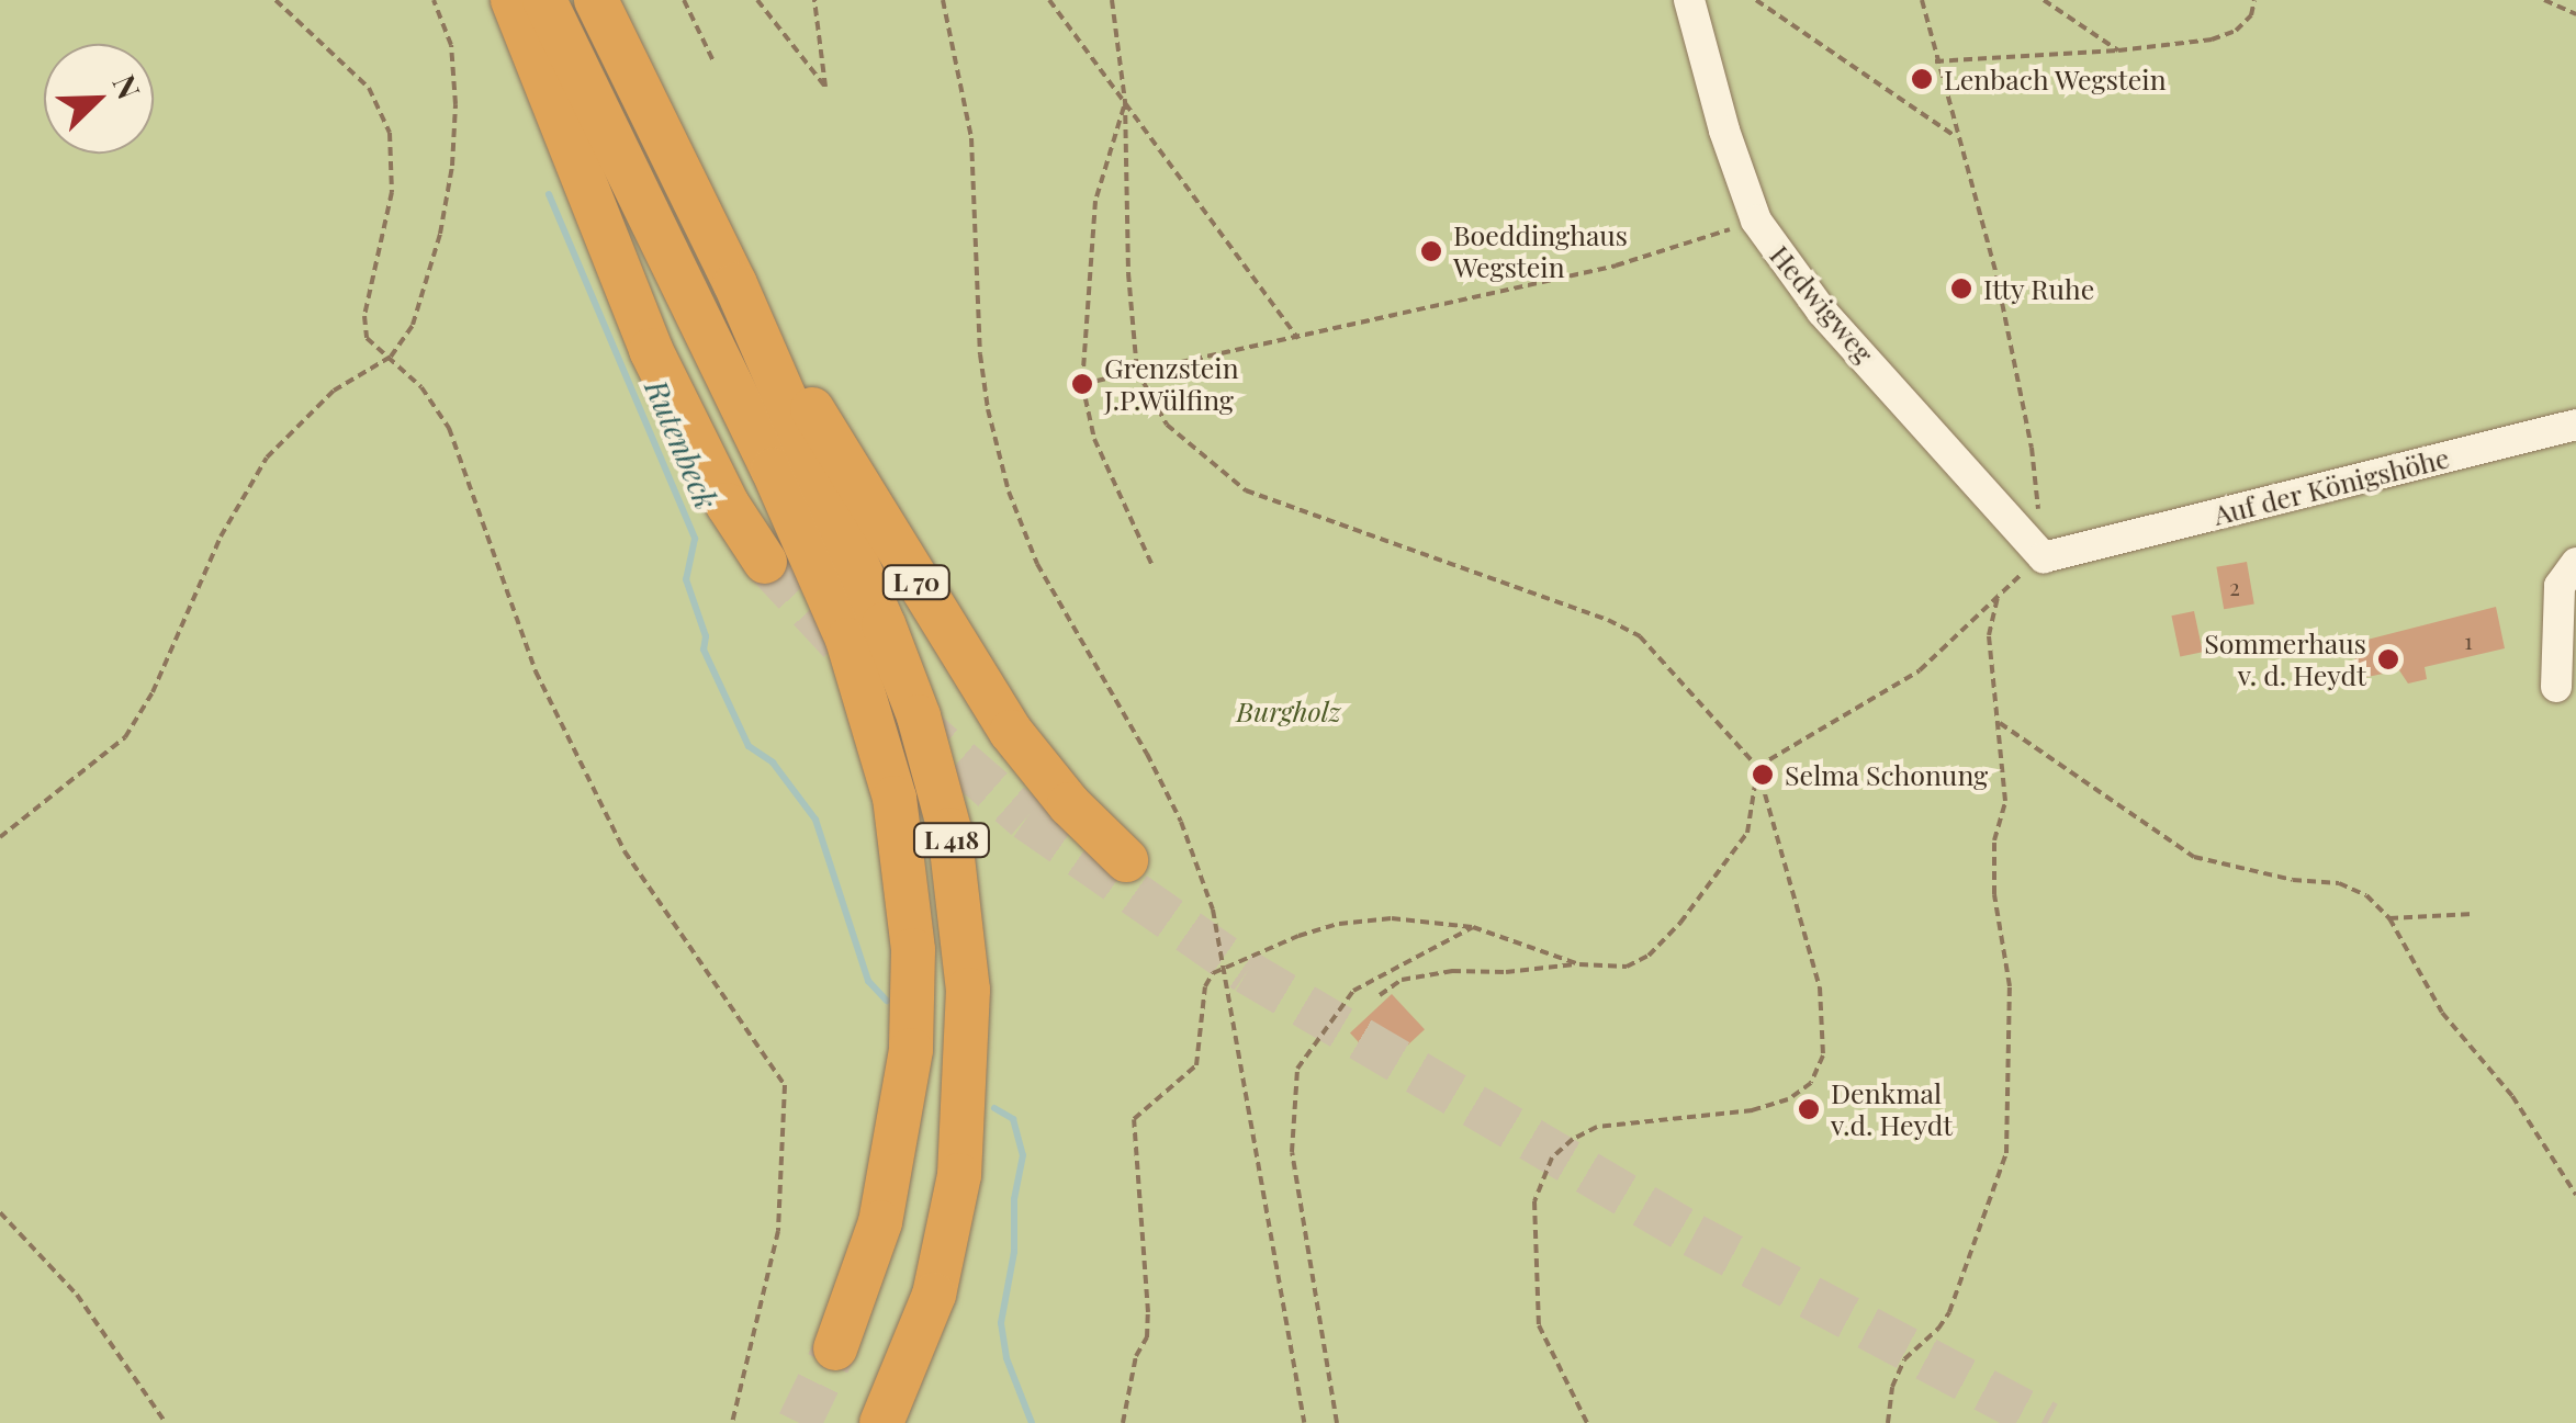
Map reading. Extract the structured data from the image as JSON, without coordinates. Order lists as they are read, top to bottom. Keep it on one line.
{"streets":{"highway":["L 70","L 418"],"street":["Hedwigweg","Auf der Königshöhe"]},"crossings":[["Hedwigweg","Auf der Königshöhe"],["L 70","L 418"]],"water":["Rutenbeck"],"parks":["Burgholz"],"places":["Lenbach Wegstein","Boeddinghaus Wegstein","Itty Ruhe","Grenzstein J.P.Wülfing","Sommerhaus v. d. Heydt","Selma Schonung","Denkmal v.d. Heydt"],"house_numbers":["2","1"],"north":"top right"}
